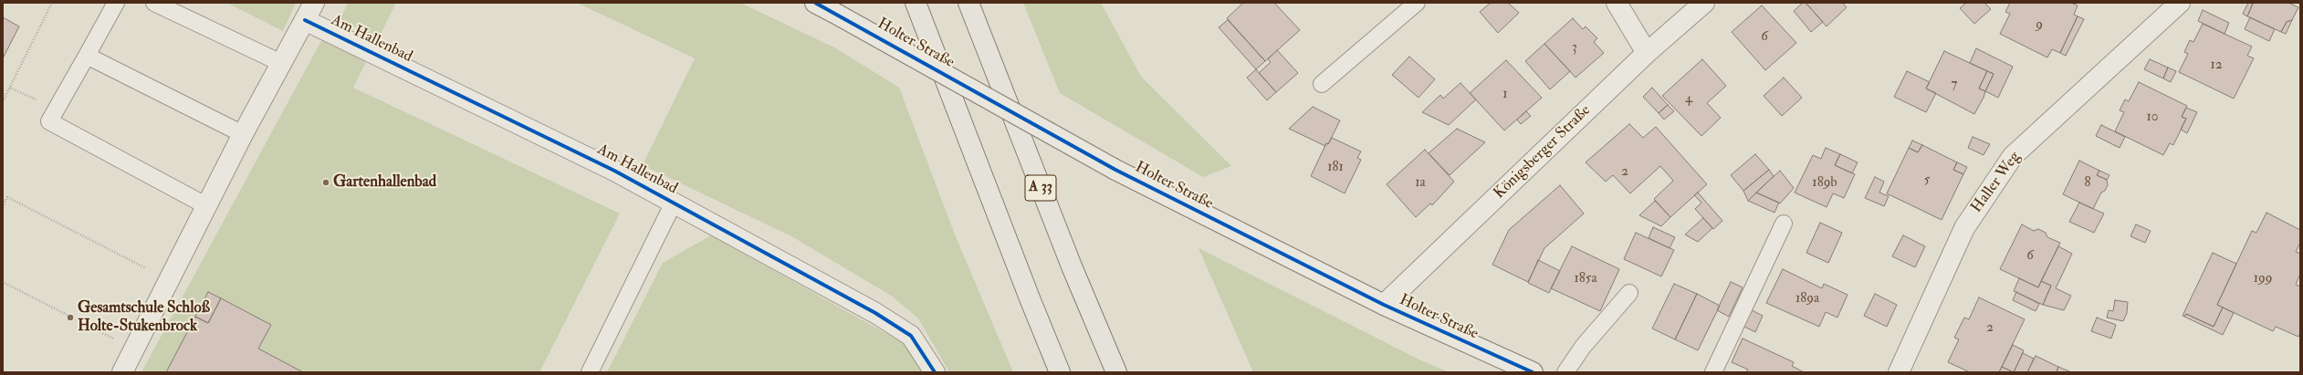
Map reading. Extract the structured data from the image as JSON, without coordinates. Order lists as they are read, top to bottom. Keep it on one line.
{"streets":{"highway":["A 33"],"street":["Am Hallenbad","Holter Straße","Königsberger Straße","Haller Weg"]},"crossings":[["Holter Straße","Königsberger Straße"]],"places":["Gartenhallenbad","Gesamtschule Schloß Holte-Stukenbrock"],"house_numbers":["9","6","3","12","7","1","4","10","181","2","5","1a","189b","8","6","185a","199","189a","2"]}
